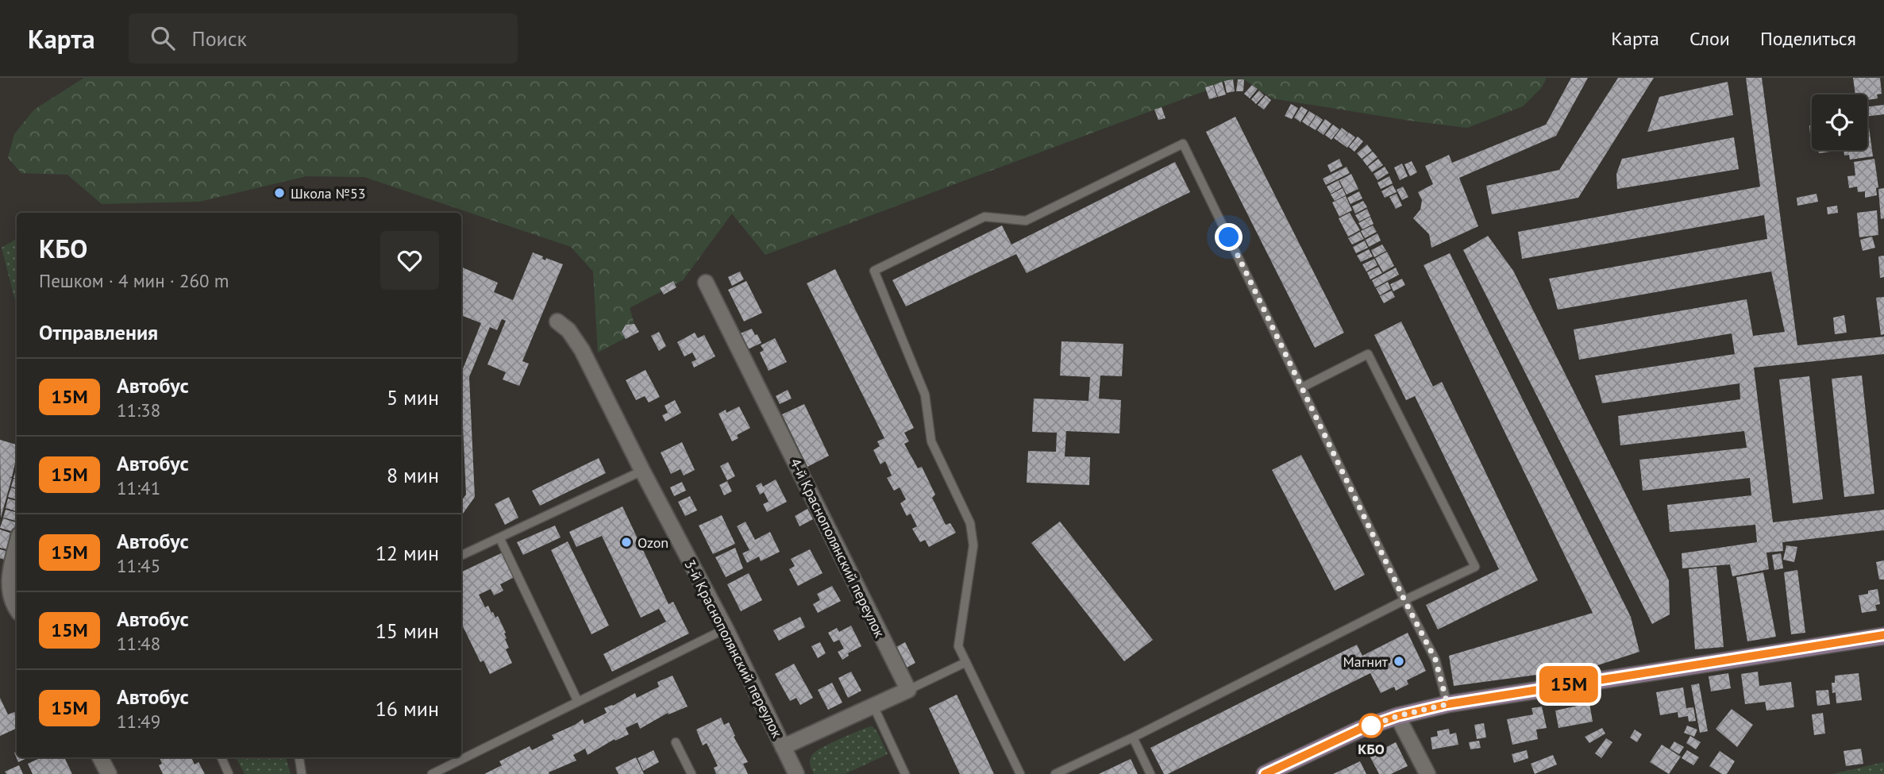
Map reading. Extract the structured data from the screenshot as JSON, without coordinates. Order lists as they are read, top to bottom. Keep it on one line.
{"streets":{"street":["4-й Краснополянский переулок","3-й Краснополянский переулок"]},"places":["Школа №53","Ozon","Магнит","КБО"],"lines":["bus line 15М"],"page":{"header":"Карта","search":"Поиск","nav":["Карта","Слои","Поделиться"],"on_map":"15М","heading":[["КБО","Пешком · 4 мин · 260 m"],"Отправления"],"list":[{"mark":"15М","name":"Автобус","note":"11:38","value":"5 мин"},{"mark":"15М","name":"Автобус","note":"11:41","value":"8 мин"},{"mark":"15М","name":"Автобус","note":"11:45","value":"12 мин"},{"mark":"15М","name":"Автобус","note":"11:48","value":"15 мин"},{"mark":"15М","name":"Автобус","note":"11:49","value":"16 мин"}]}}
